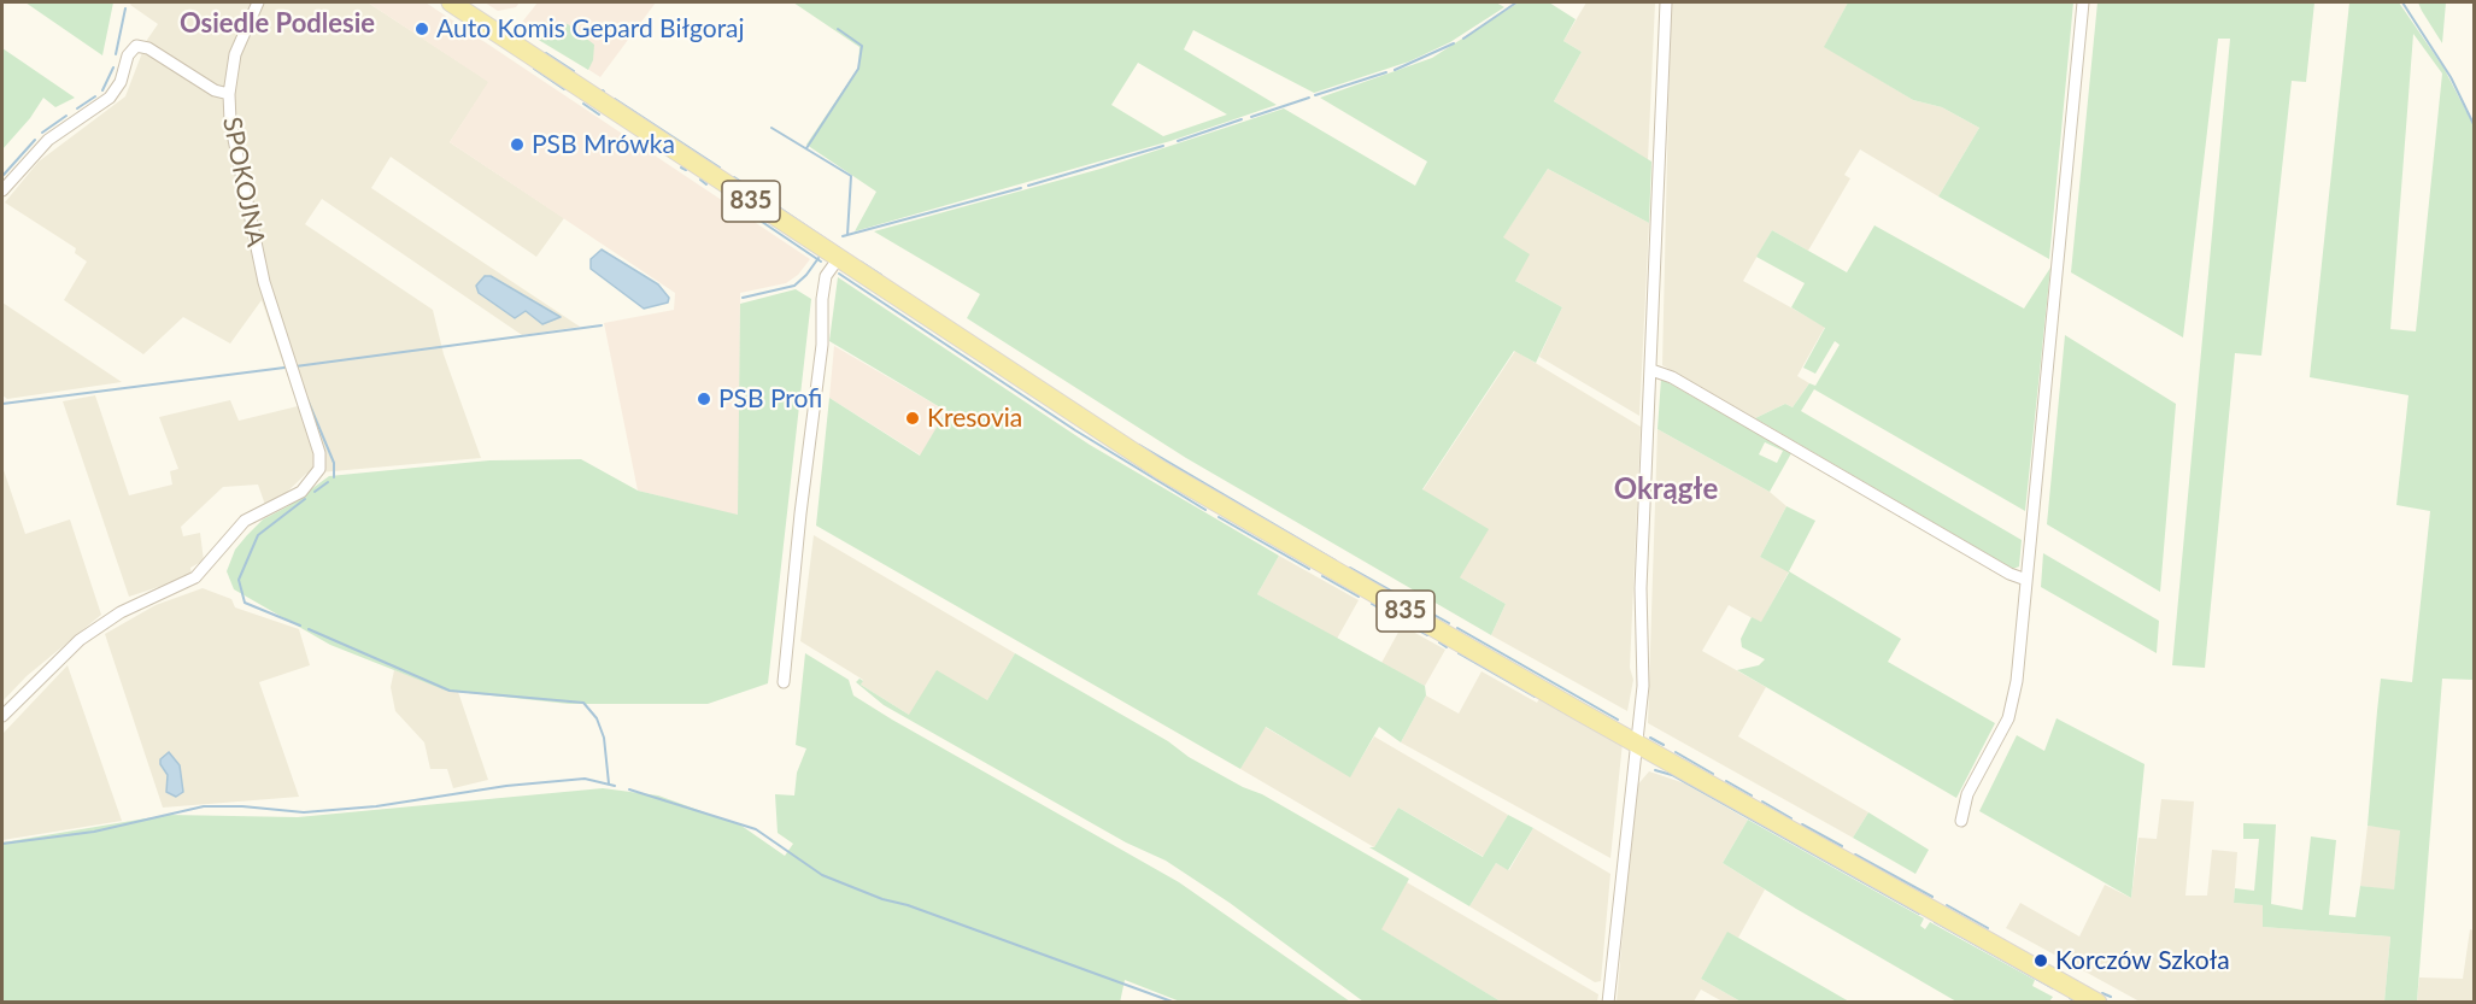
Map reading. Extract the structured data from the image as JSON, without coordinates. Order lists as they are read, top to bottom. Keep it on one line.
{"streets":{"main road":["835"],"street":["SPOKOJNA"]},"districts":["Osiedle Podlesie","Okrągłe"],"places":["Auto Komis Gepard Biłgoraj","PSB Mrówka","PSB Profi","Kresovia","Korczów Szkoła"]}
